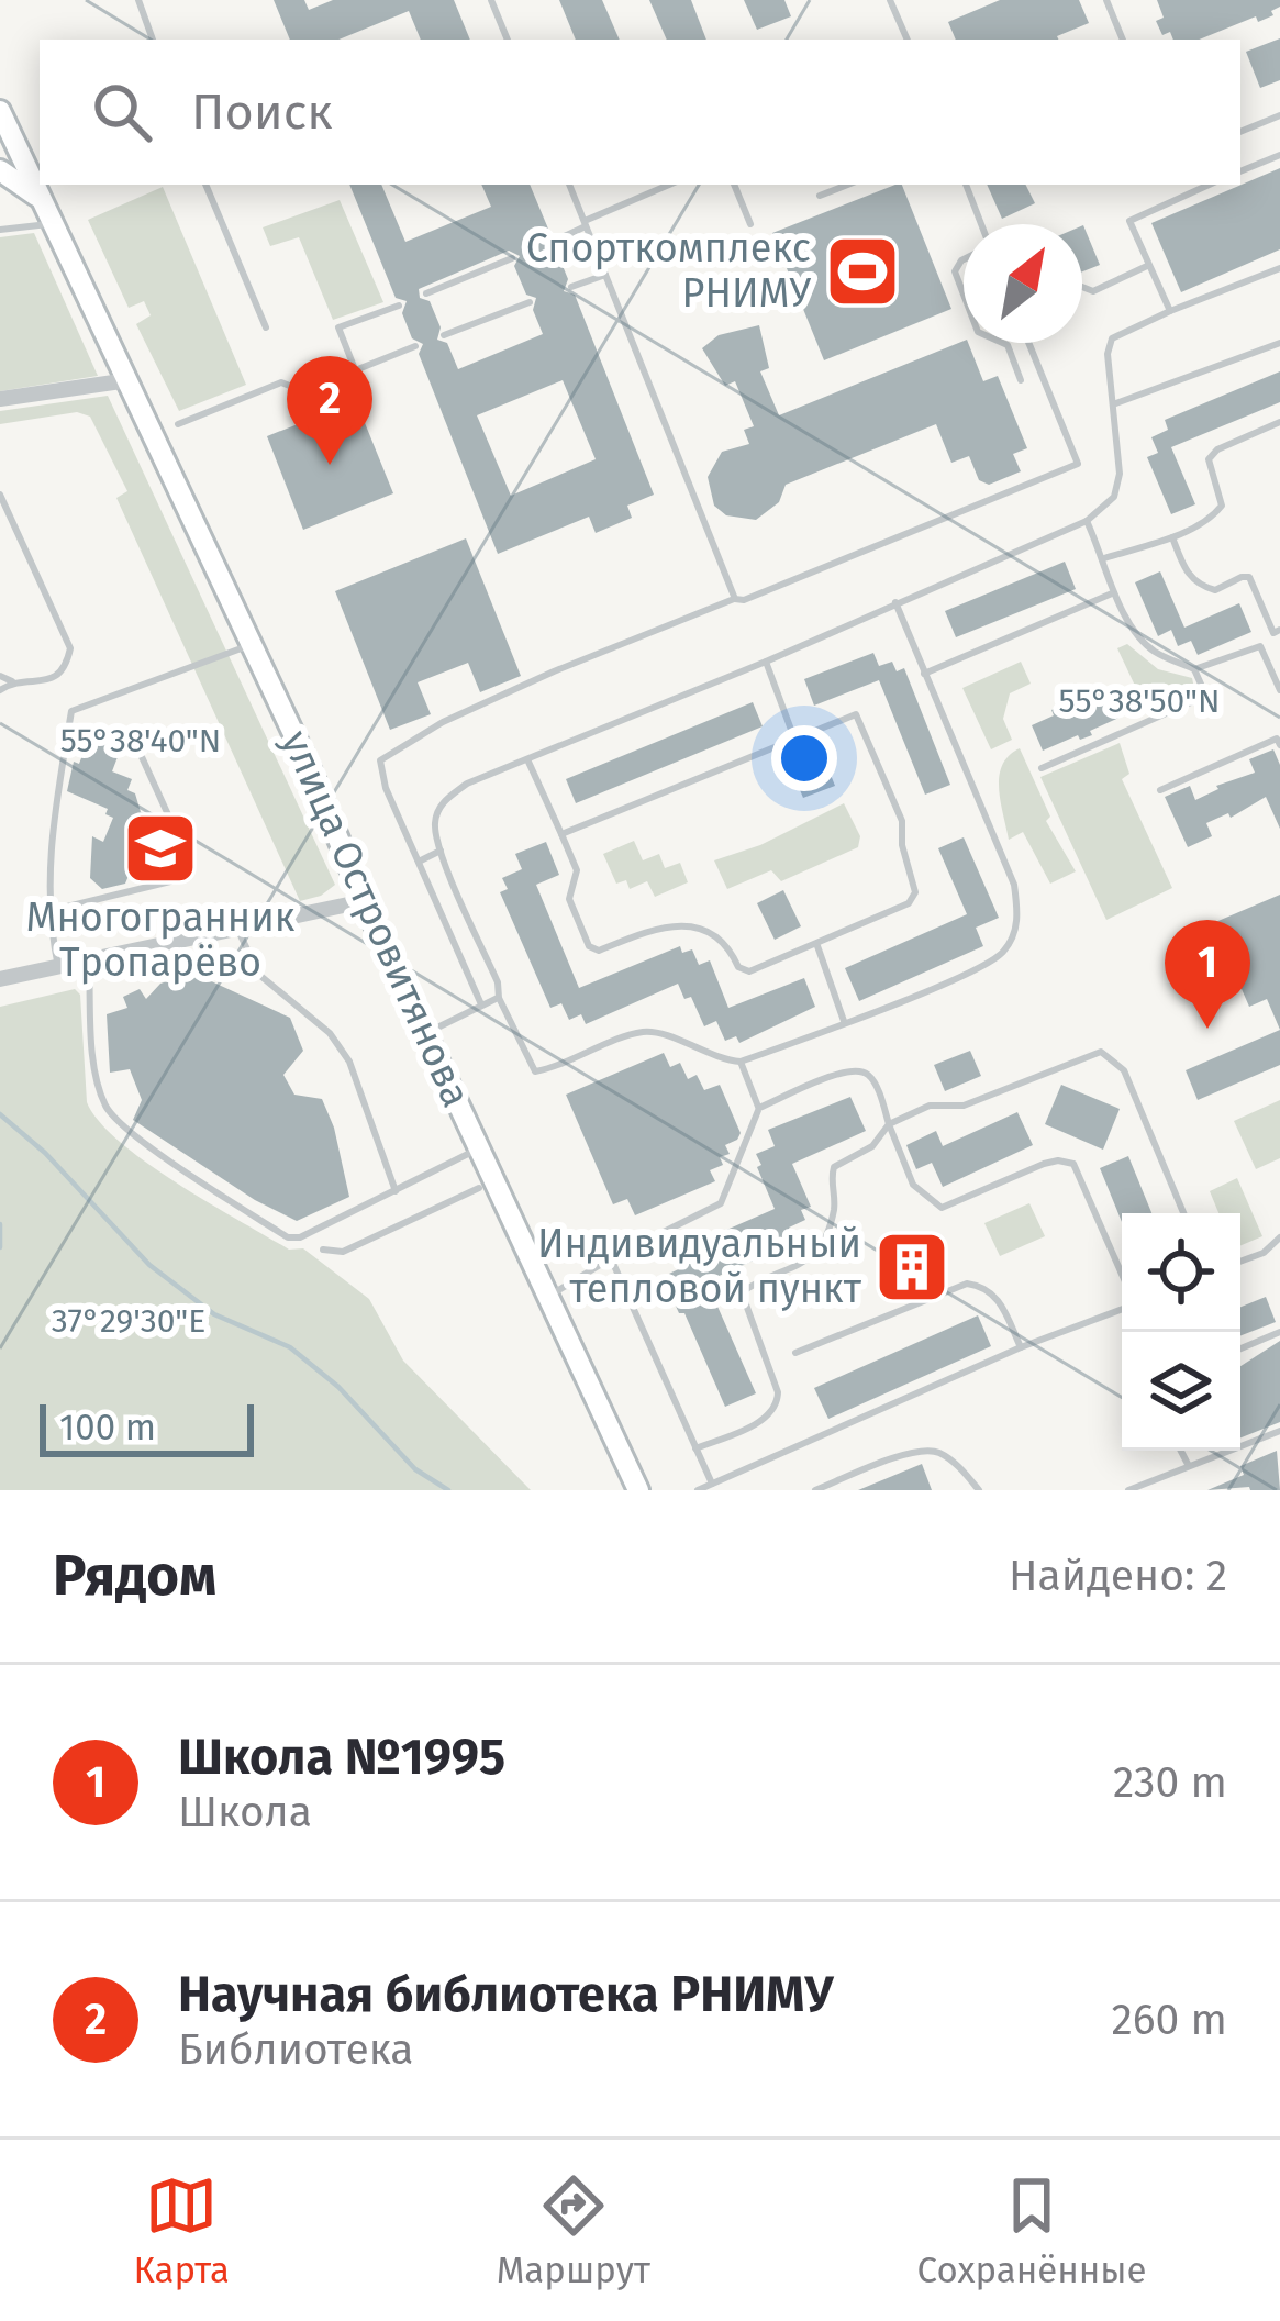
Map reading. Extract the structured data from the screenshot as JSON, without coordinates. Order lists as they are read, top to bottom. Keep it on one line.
{"streets":{"main road":["улица Островитянова"]},"places":{"sports":["Спорткомплекс РНИМУ"],"school or university":["Многогранник Тропарёво"],"building":["Индивидуальный тепловой пункт"]},"scale_bar":"100 m","north":"top right","page":{"search":"Поиск","pins":["2","1"],"scale":"100 m","heading":["Рядом","Найдено: 2"],"list":[{"mark":"1","name":"Школа №1995","note":"Школа","value":"230 m"},{"mark":"2","name":"Научная библиотека РНИМУ","note":"Библиотека","value":"260 m"}],"nav":["Карта","Маршрут","Сохранённые"]},"coordinates":["55°38'50\"N","55°38'40\"N","37°29'30\"E"]}
